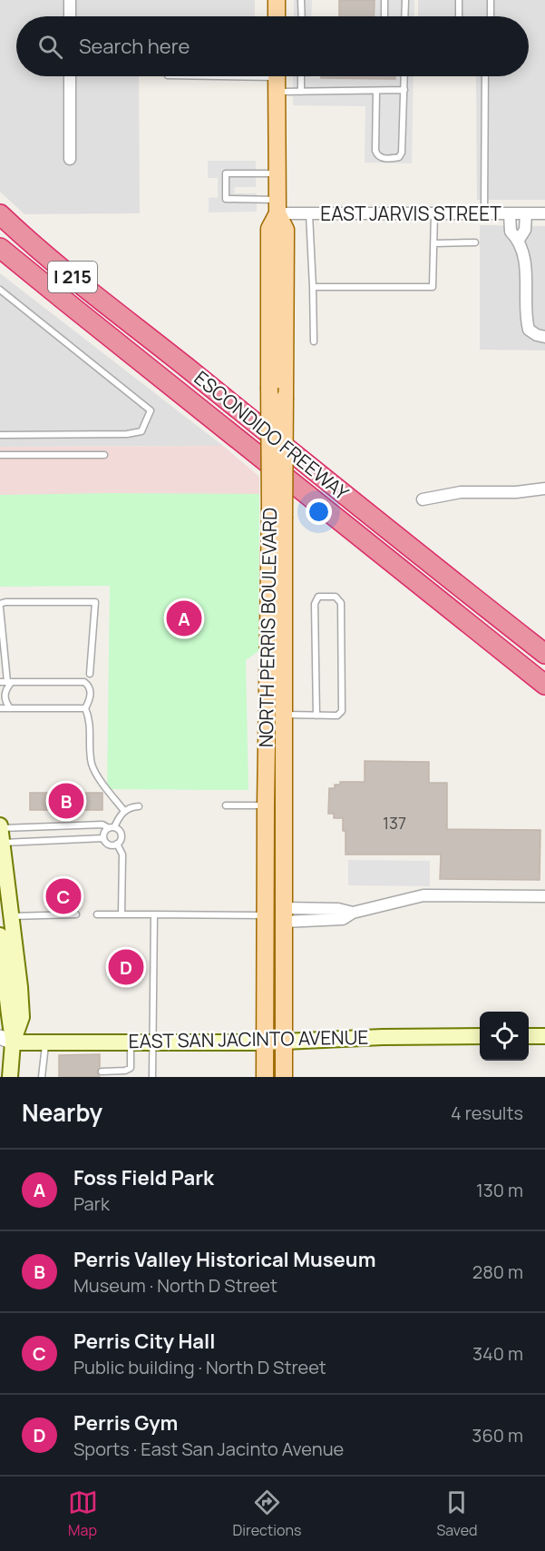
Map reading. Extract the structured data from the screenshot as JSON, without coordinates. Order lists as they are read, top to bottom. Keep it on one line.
{"streets":{"highway":["I 215","ESCONDIDO FREEWAY"],"main road":["NORTH PERRIS BOULEVARD","EAST SAN JACINTO AVENUE"],"street":["EAST JARVIS STREET"]},"crossings":[["EAST JARVIS STREET","NORTH PERRIS BOULEVARD"],["NORTH PERRIS BOULEVARD","EAST SAN JACINTO AVENUE"]],"house_numbers":["137"],"page":{"search":"Search here","pins":["A","B","C","D"],"heading":["Nearby","4 results"],"list":[{"mark":"A","name":"Foss Field Park","note":"Park","value":"130 m"},{"mark":"B","name":"Perris Valley Historical Museum","note":"Museum · North D Street","value":"280 m"},{"mark":"C","name":"Perris City Hall","note":"Public building · North D Street","value":"340 m"},{"mark":"D","name":"Perris Gym","note":"Sports · East San Jacinto Avenue","value":"360 m"}],"nav":["Map","Directions","Saved"]}}
